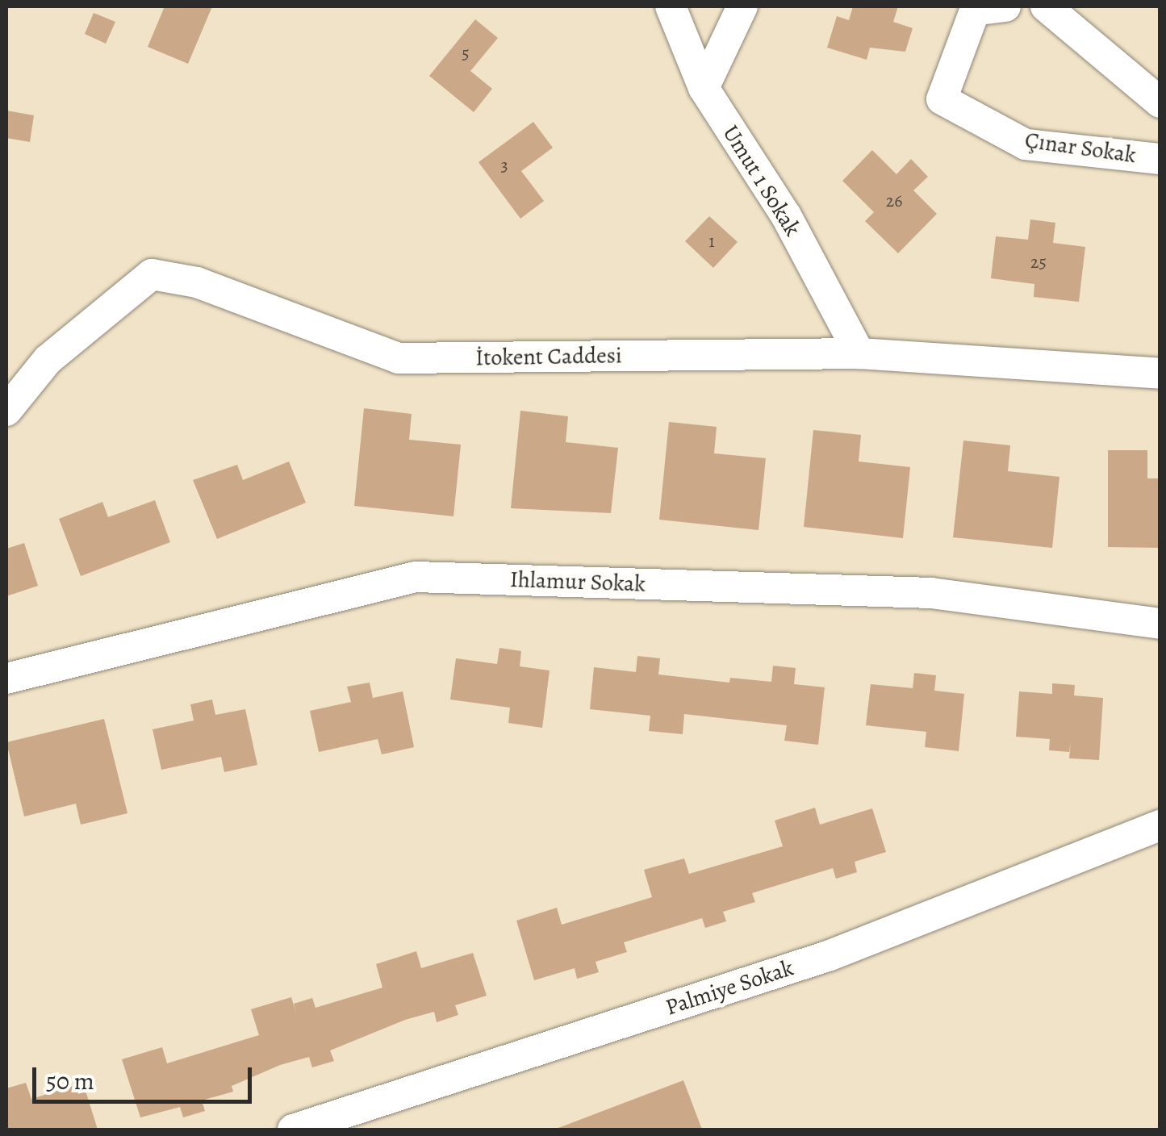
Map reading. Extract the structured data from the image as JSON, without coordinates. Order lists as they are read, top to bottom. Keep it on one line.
{"streets":{"street":["Çınar Sokak","Umut 1 Sokak","İtokent Caddesi","Ihlamur Sokak","Palmiye Sokak"]},"crossings":[["Umut 1 Sokak","İtokent Caddesi"]],"house_numbers":["5","3","26","1","25"],"scale_bar":"50 m"}
